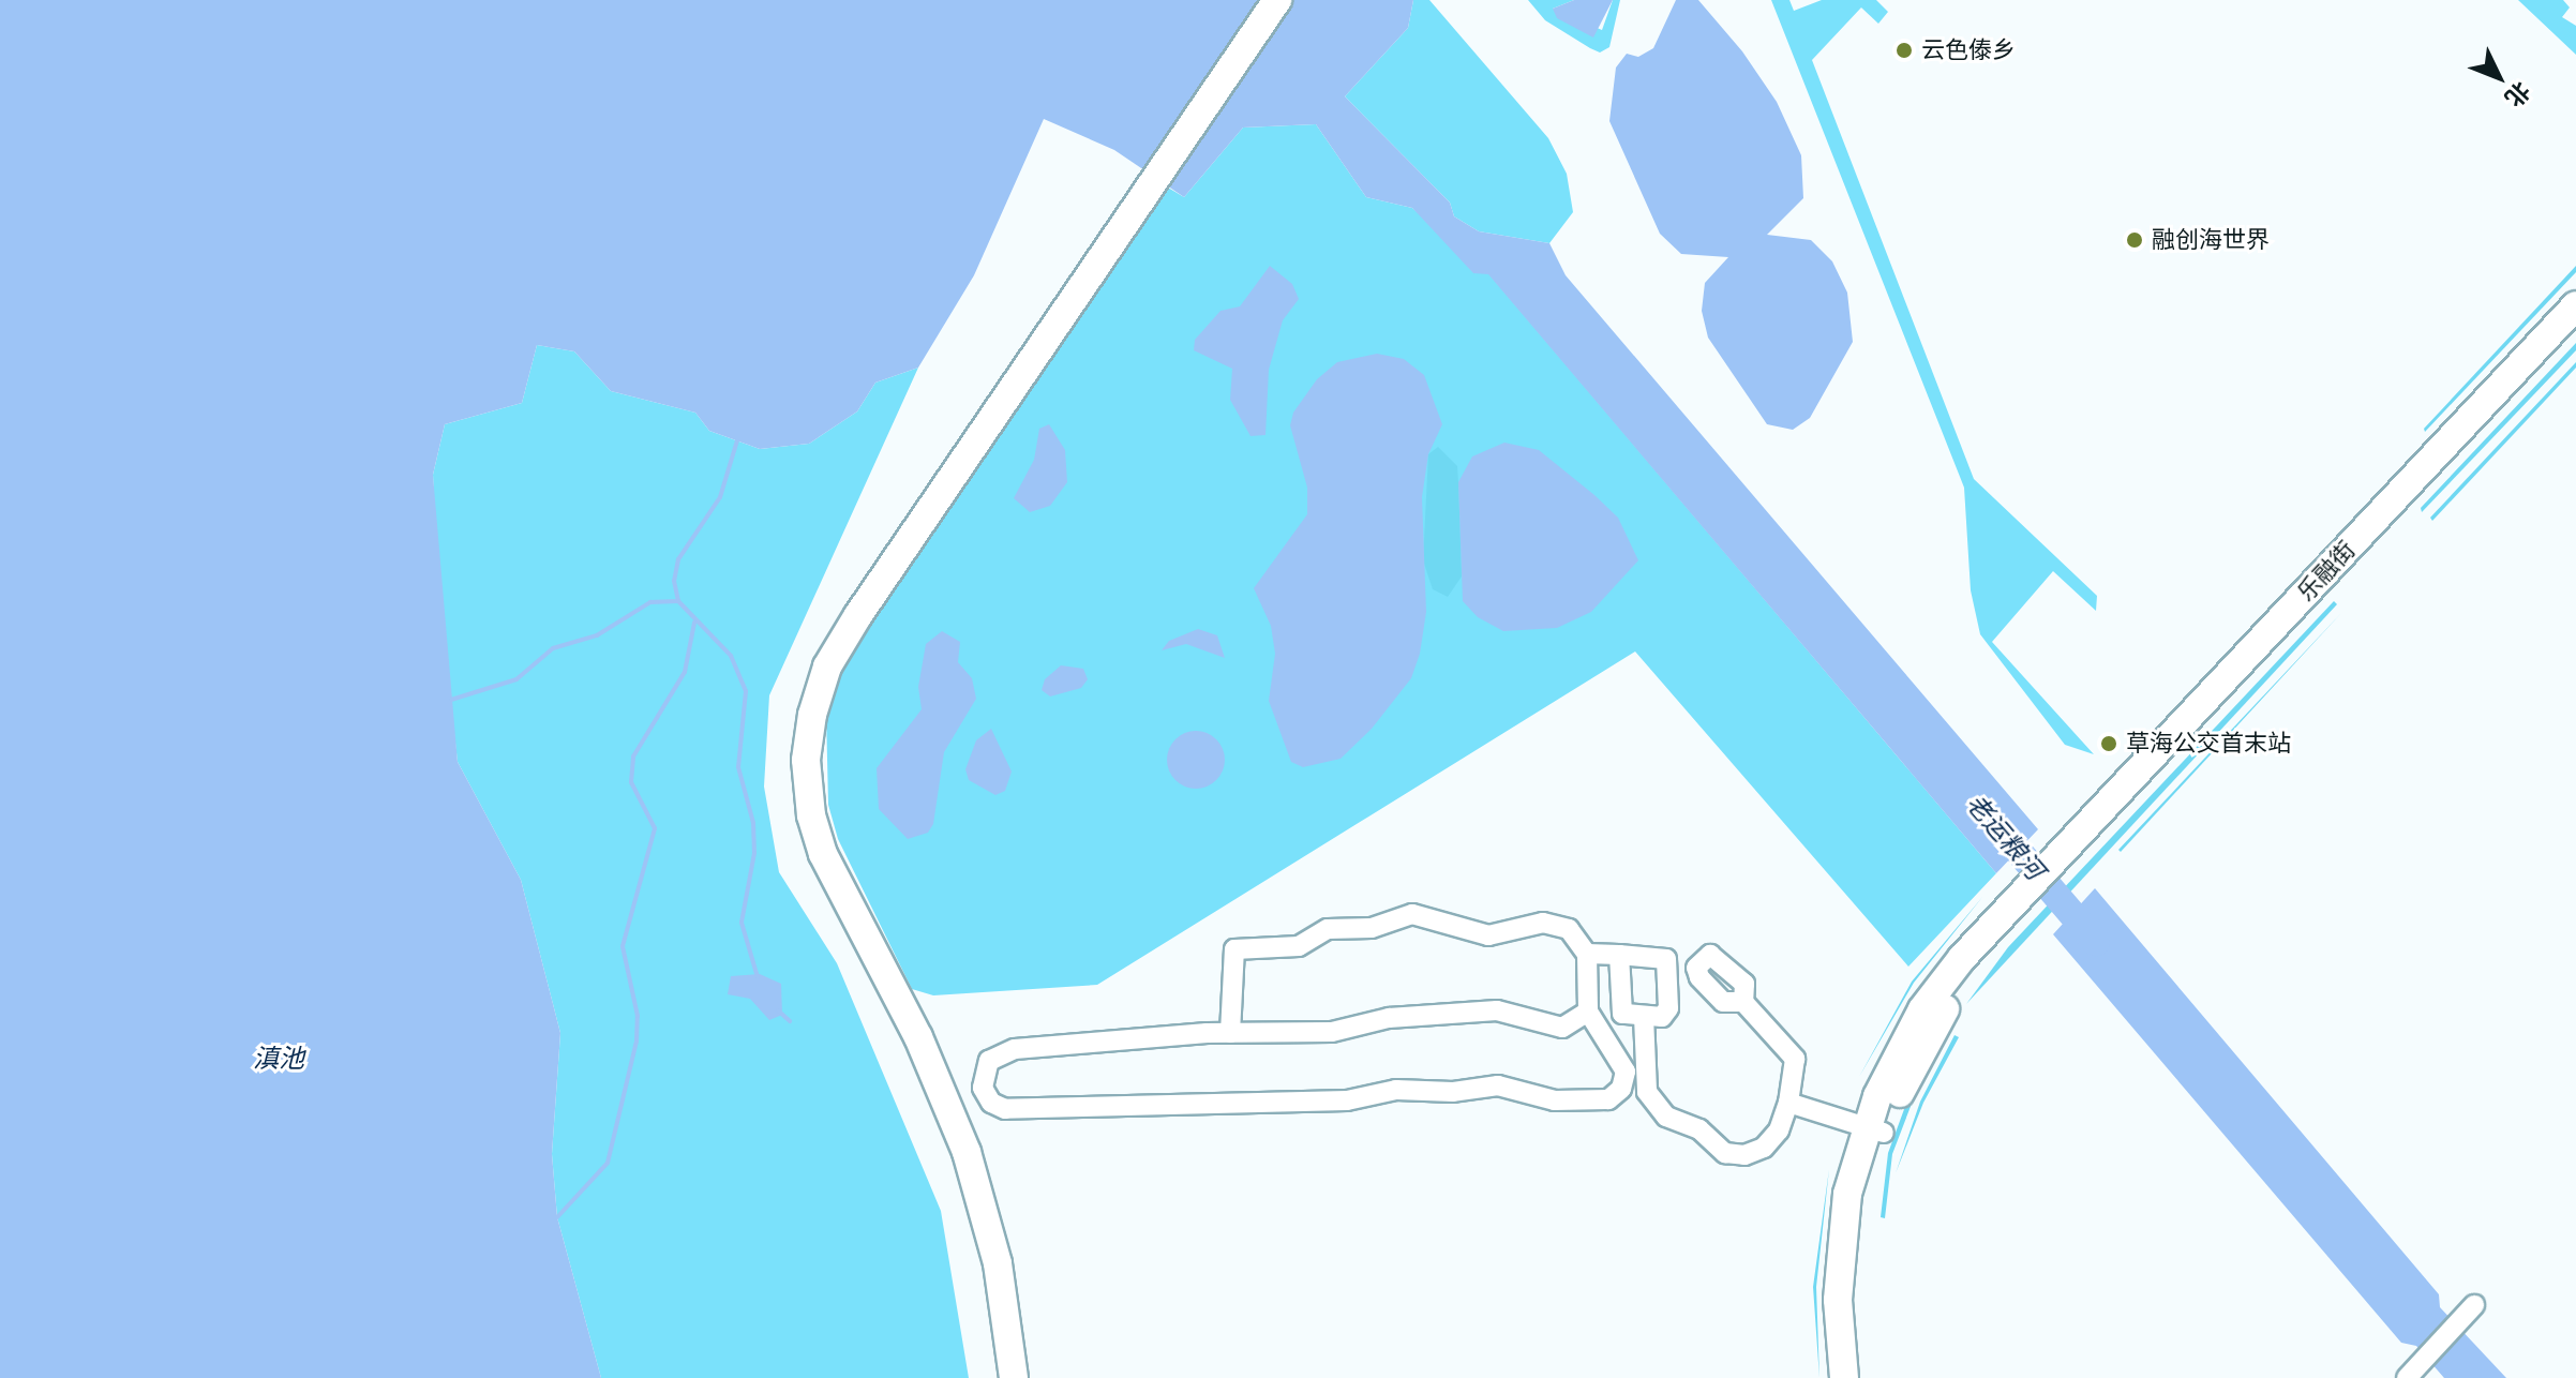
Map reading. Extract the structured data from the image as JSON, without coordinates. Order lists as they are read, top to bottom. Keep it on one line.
{"streets":{"street":["乐融街"]},"water":["老运粮河","滇池"],"places":["云色傣乡","融创海世界","草海公交首末站"],"north":"bottom right"}
